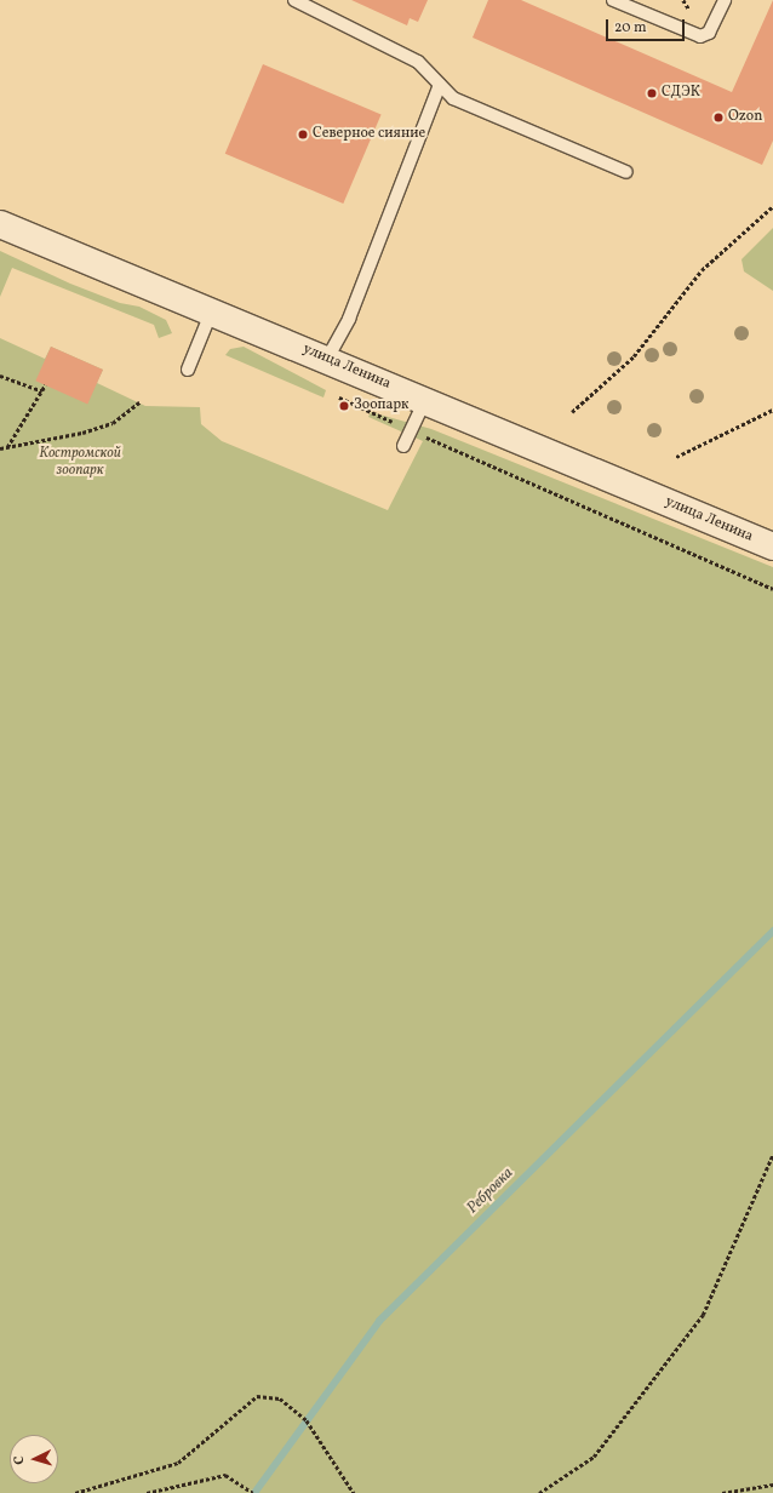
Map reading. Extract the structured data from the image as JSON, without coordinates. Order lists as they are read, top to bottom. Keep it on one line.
{"streets":{"main road":["улица Ленина"]},"water":["Ребровка"],"parks":["Костромской зоопарк"],"places":["СДЭК","Ozon","Северное сияние","Зоопарк"],"scale_bar":"20 m","north":"left"}
